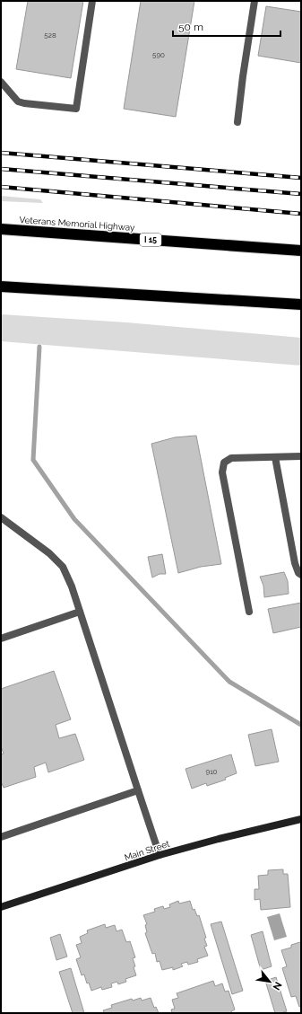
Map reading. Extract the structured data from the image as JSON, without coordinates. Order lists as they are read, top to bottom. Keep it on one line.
{"streets":{"highway":["Veterans Memorial Highway","I 15"],"main road":["Main Street"]},"house_numbers":["528","590","910"],"scale_bar":"50 m","north":"bottom right"}
